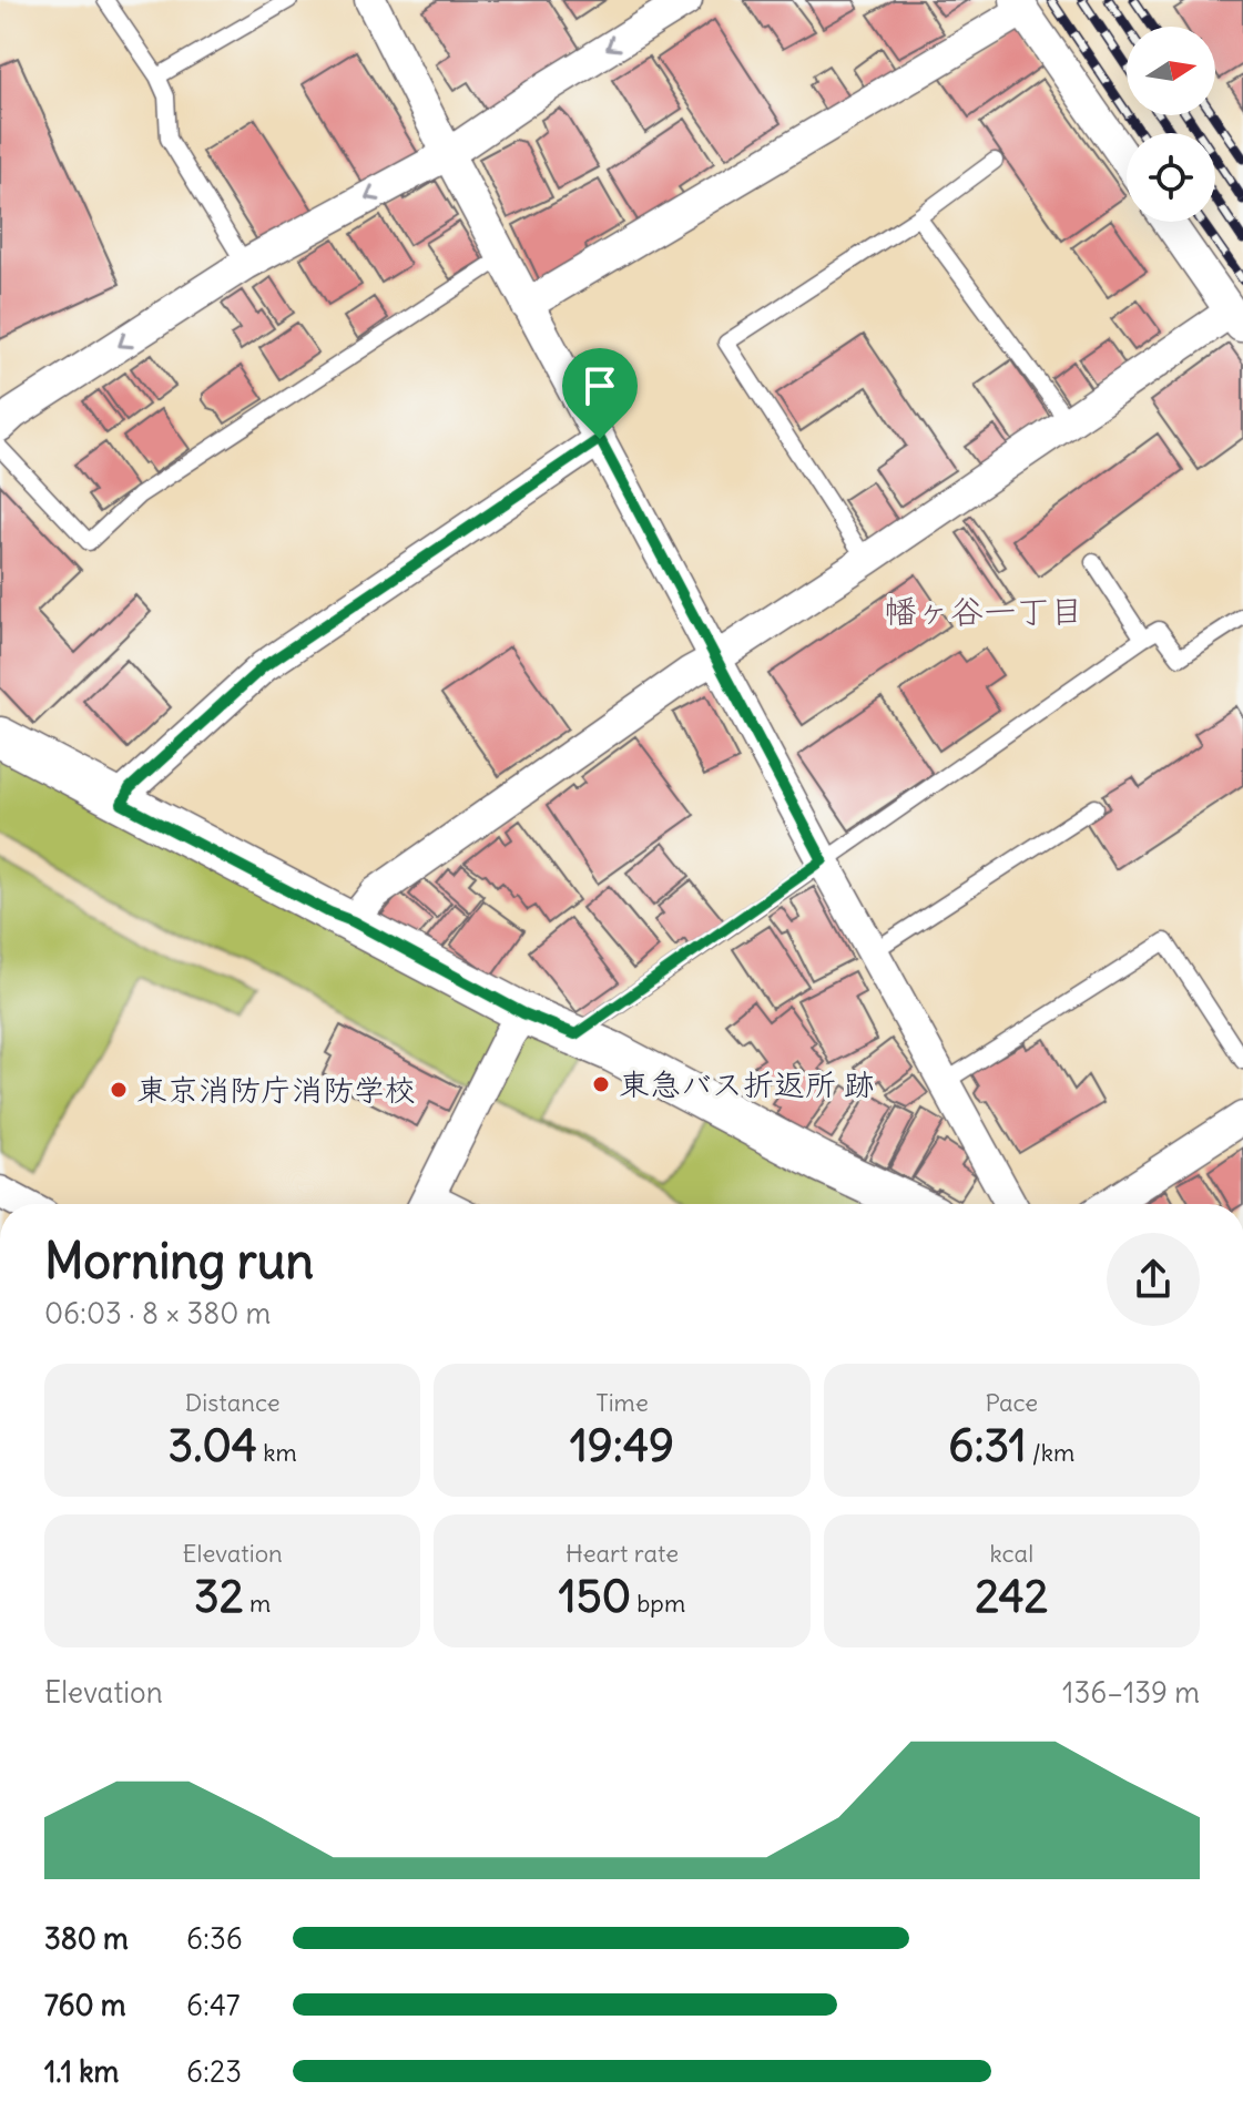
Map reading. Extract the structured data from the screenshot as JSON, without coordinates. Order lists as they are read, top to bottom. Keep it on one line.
{"districts":["幡ヶ谷一丁目"],"places":["東急バス折返所 跡","東京消防庁消防学校"],"north":"right","page":{"heading":["Morning run","06:03 · 8 × 380 m"],"stats":[["Distance","3.04 km"],["Time","19:49"],["Pace","6:31 /km"],["Elevation","32 m"],["Heart rate","150 bpm"],["kcal","242"]],"chart":["Elevation","136–139 m"],"list":[{"name":"380 m","note":"6:36"},{"name":"760 m","note":"6:47"},{"name":"1.1 km","note":"6:23"}]}}
